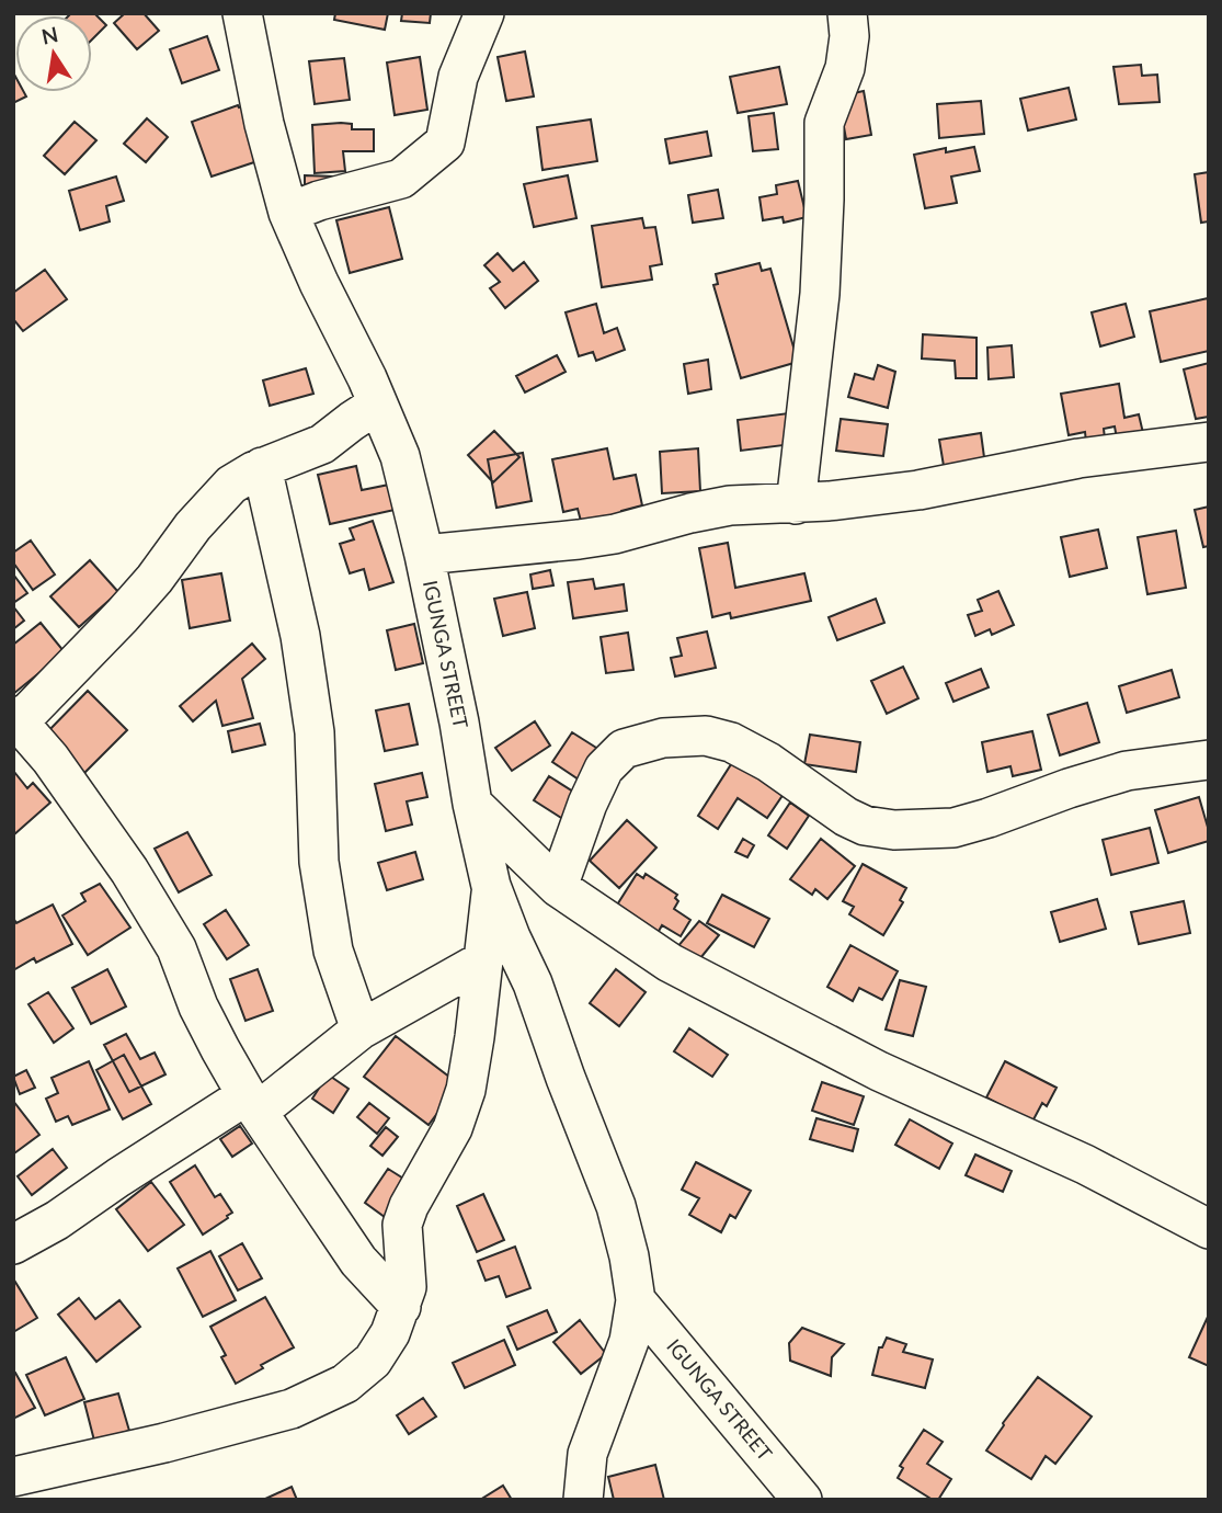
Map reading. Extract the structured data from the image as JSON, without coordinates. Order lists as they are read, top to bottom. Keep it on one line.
{"streets":{"street":["IGUNGA STREET"]},"north":"top"}
